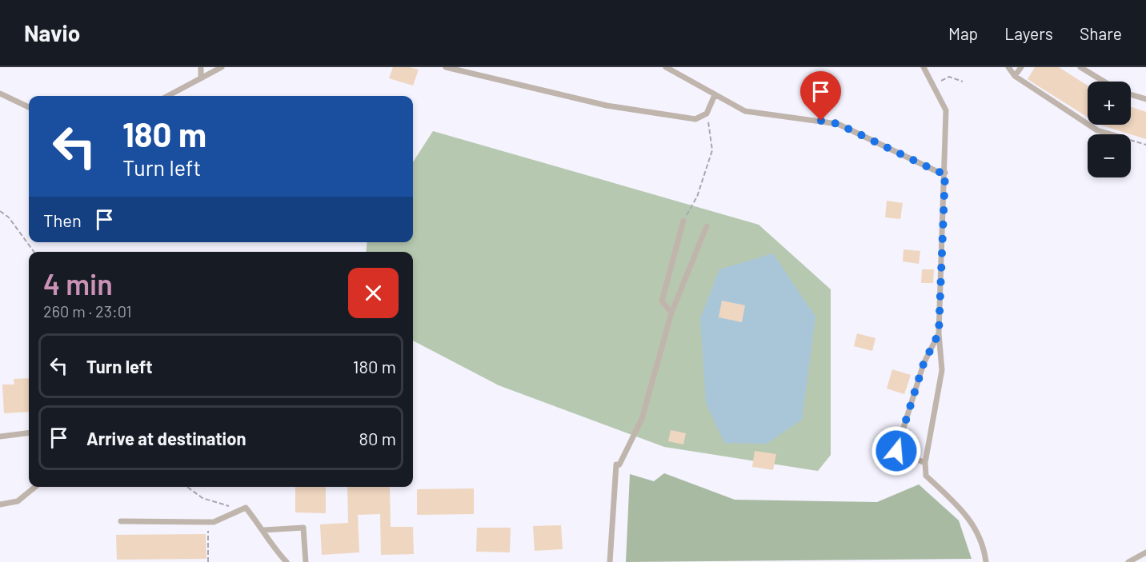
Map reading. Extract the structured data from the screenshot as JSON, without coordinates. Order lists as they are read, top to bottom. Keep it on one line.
{"page":{"header":"Navio","nav":["Map","Layers","Share"],"map_buttons":["+","−"],"turn":["180 m","Turn left"],"then":"Then","heading":["4 min","260 m · 23:01"],"list":[{"name":"Turn left","value":"180 m"},{"name":"Arrive at destination","value":"80 m"}]}}
